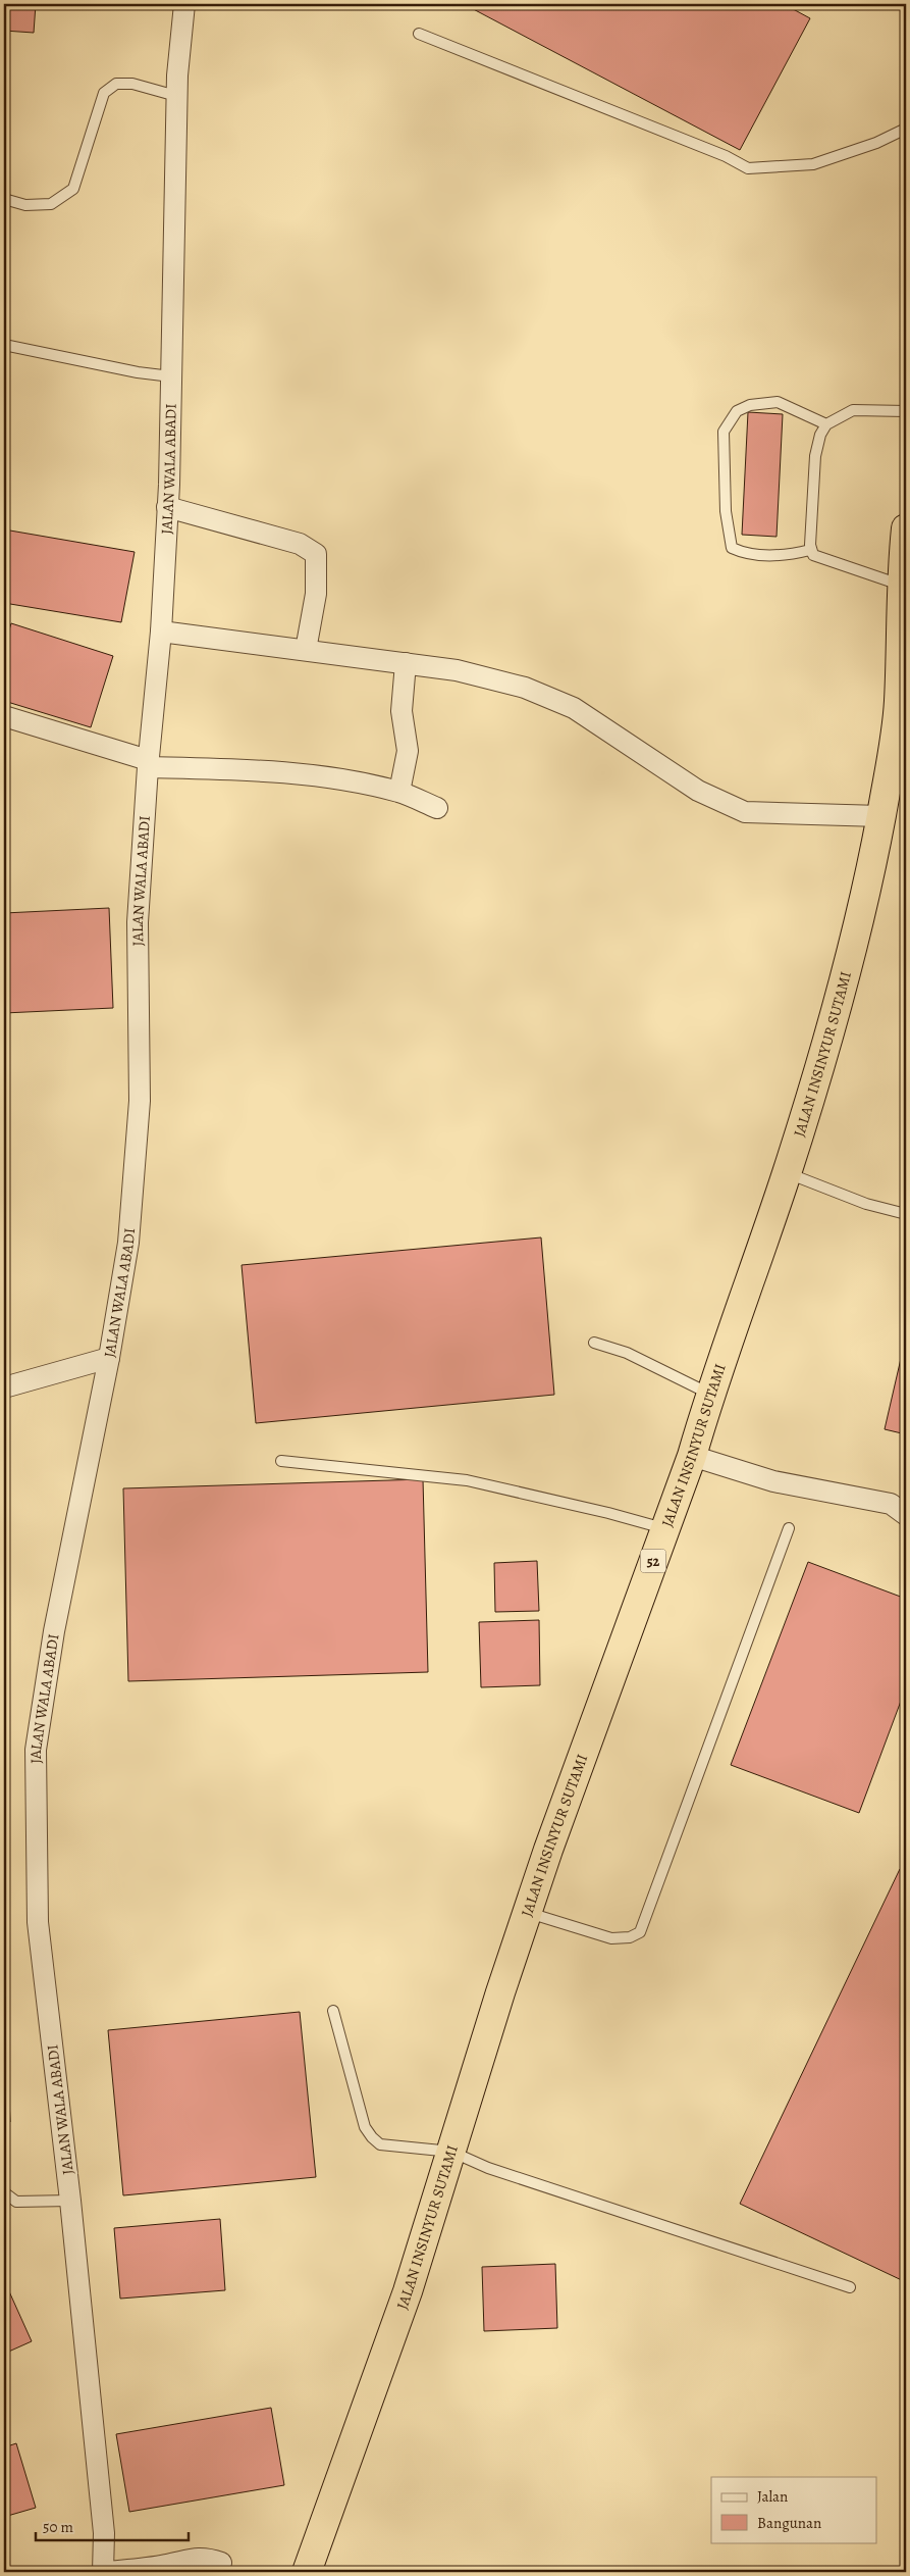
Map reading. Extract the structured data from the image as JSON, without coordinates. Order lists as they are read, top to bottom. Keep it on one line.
{"streets":{"highway":["JALAN INSINYUR SUTAMI","52"],"street":["JALAN WALA ABADI"]},"legend":["Jalan","Bangunan"],"scale_bar":"50 m"}
